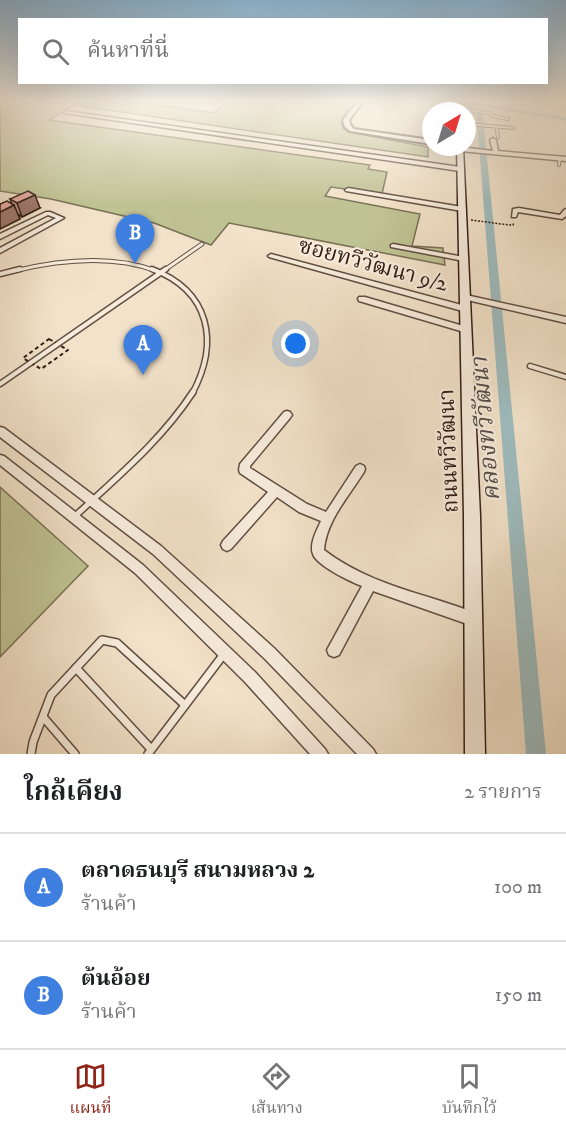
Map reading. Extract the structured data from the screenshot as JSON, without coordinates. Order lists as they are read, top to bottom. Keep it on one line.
{"streets":{"main road":["ถนนทวีวัฒนา"],"street":["ซอยทวีวัฒนา 9/2"]},"crossings":[["ซอยทวีวัฒนา 9/2","ถนนทวีวัฒนา"]],"water":["คลองทวีวัฒนา"],"north":"top right","page":{"search":"ค้นหาที่นี่","pins":["B","A"],"heading":["ใกล้เคียง","2 รายการ"],"list":[{"mark":"A","name":"ตลาดธนบุรี สนามหลวง 2","note":"ร้านค้า","value":"100 m"},{"mark":"B","name":"ต้นอ้อย","note":"ร้านค้า","value":"150 m"}],"nav":["แผนที่","เส้นทาง","บันทึกไว้"]}}
